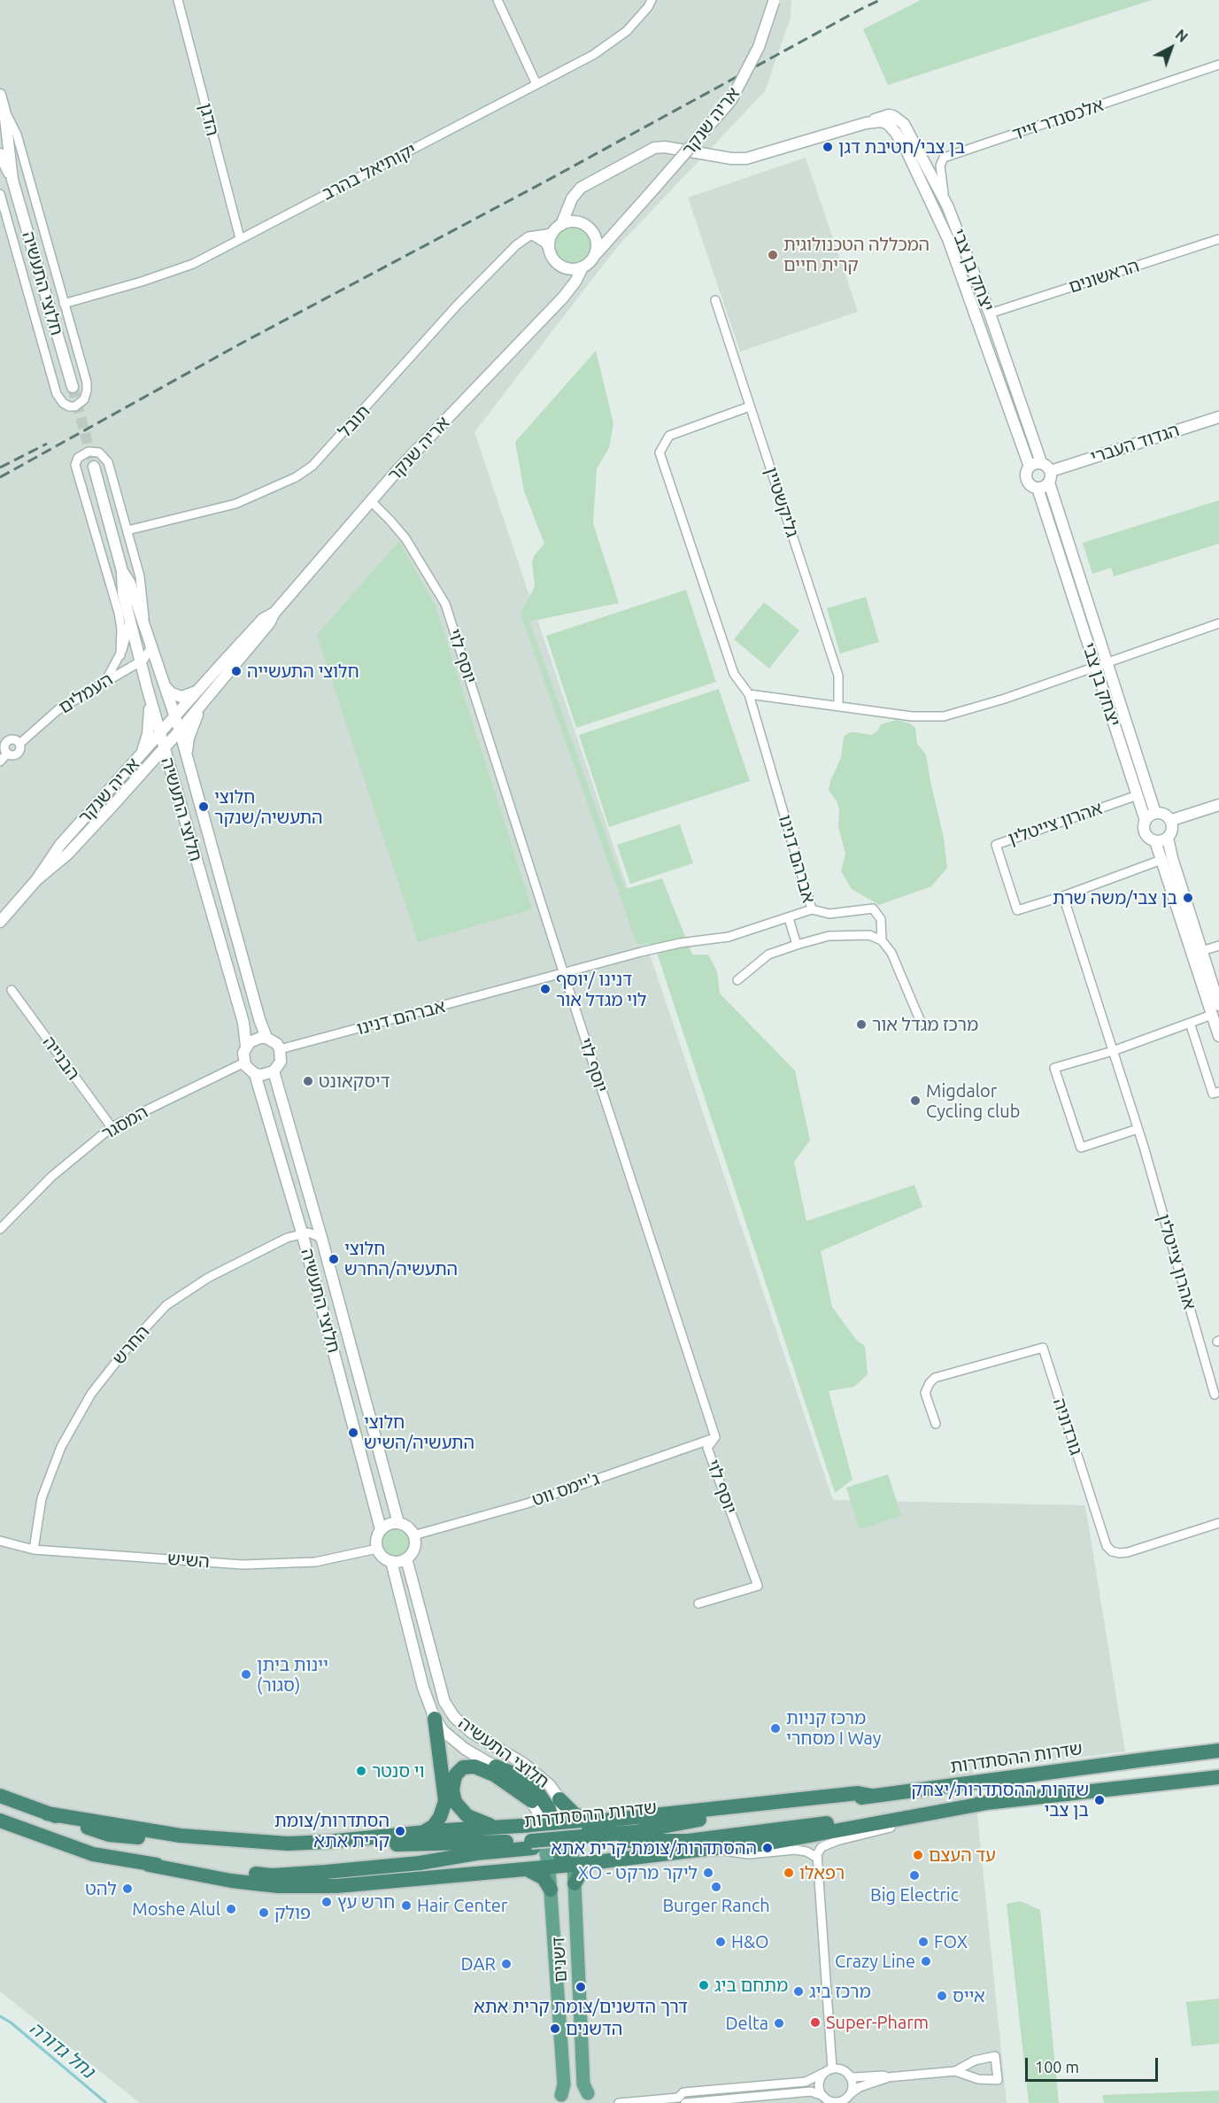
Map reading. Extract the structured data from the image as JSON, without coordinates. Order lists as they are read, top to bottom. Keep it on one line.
{"streets":{"highway":["שדרות ההסתדרות"],"main road":["דשנים"],"street":["הדגן","אלכסנדר זייד","אריה שנקר","יקותיאל בהרב","יצחק בן צבי","הראשונים","חלוצי התעשיה","תובל","הגדוד העברי","גליקשטיין","יוסף לוי","העמלים","אהרון צייטלין","אברהם דנינו","הבנייה","המסגר","החרש","גורדוניה","ג'יימס ווט","השיש"]},"crossings":[["הדגן","יקותיאל בהרב"],["אלכסנדר זייד","יצחק בן צבי"],["אריה שנקר","יצחק בן צבי"],["אריה שנקר","חלוצי התעשיה"],["אריה שנקר","תובל"],["אריה שנקר","יוסף לוי"],["יצחק בן צבי","הראשונים"],["יצחק בן צבי","תובל"],["יצחק בן צבי","הגדוד העברי"],["יצחק בן צבי","אהרון צייטלין"],["חלוצי התעשיה","העמלים"],["חלוצי התעשיה","אברהם דנינו"],["חלוצי התעשיה","המסגר"],["חלוצי התעשיה","החרש"],["חלוצי התעשיה","ג'יימס ווט"],["חלוצי התעשיה","השיש"],["חלוצי התעשיה","דשנים"],["גליקשטיין","אברהם דנינו"],["יוסף לוי","אברהם דנינו"],["יוסף לוי","ג'יימס ווט"],["אברהם דנינו","המסגר"],["הבנייה","המסגר"],["החרש","השיש"],["ג'יימס ווט","השיש"]],"water":["נחל גדורה"],"places":["בן צבי/חטיבת דגן","המכללה הטכנולוגית קרית חיים","חלוצי התעשייה","חלוצי התעשיה/שנקר","בן צבי/משה שרת","דנינו /יוסף לוי מגדל אור","מרכז מגדל אור","דיסקאונט","Migdalor Cycling club","חלוצי התעשיה/החרש","חלוצי התעשיה/השיש","יינות ביתן (סגור)","מרכז קניות מסחרי I Way","וי סנטר","שדרות ההסתדרות/יצחק בן צבי","הסתדרות/צומת קרית אתא","ההסתדרות/צומת קרית אתא","עד העצם","XO - ליקר מרקט","רפאלו","Big Electric","Burger Ranch","להט","חרש עץ","Hair Center","Moshe Alul","פולק","H&O","FOX","Crazy Line","DAR","מתחם ביג","דרך הדשנים/צומת קרית אתא","מרכז ביג","אייס","Super-Pharm","Delta","הדשנים"],"scale_bar":"100 m","north":"top right"}
